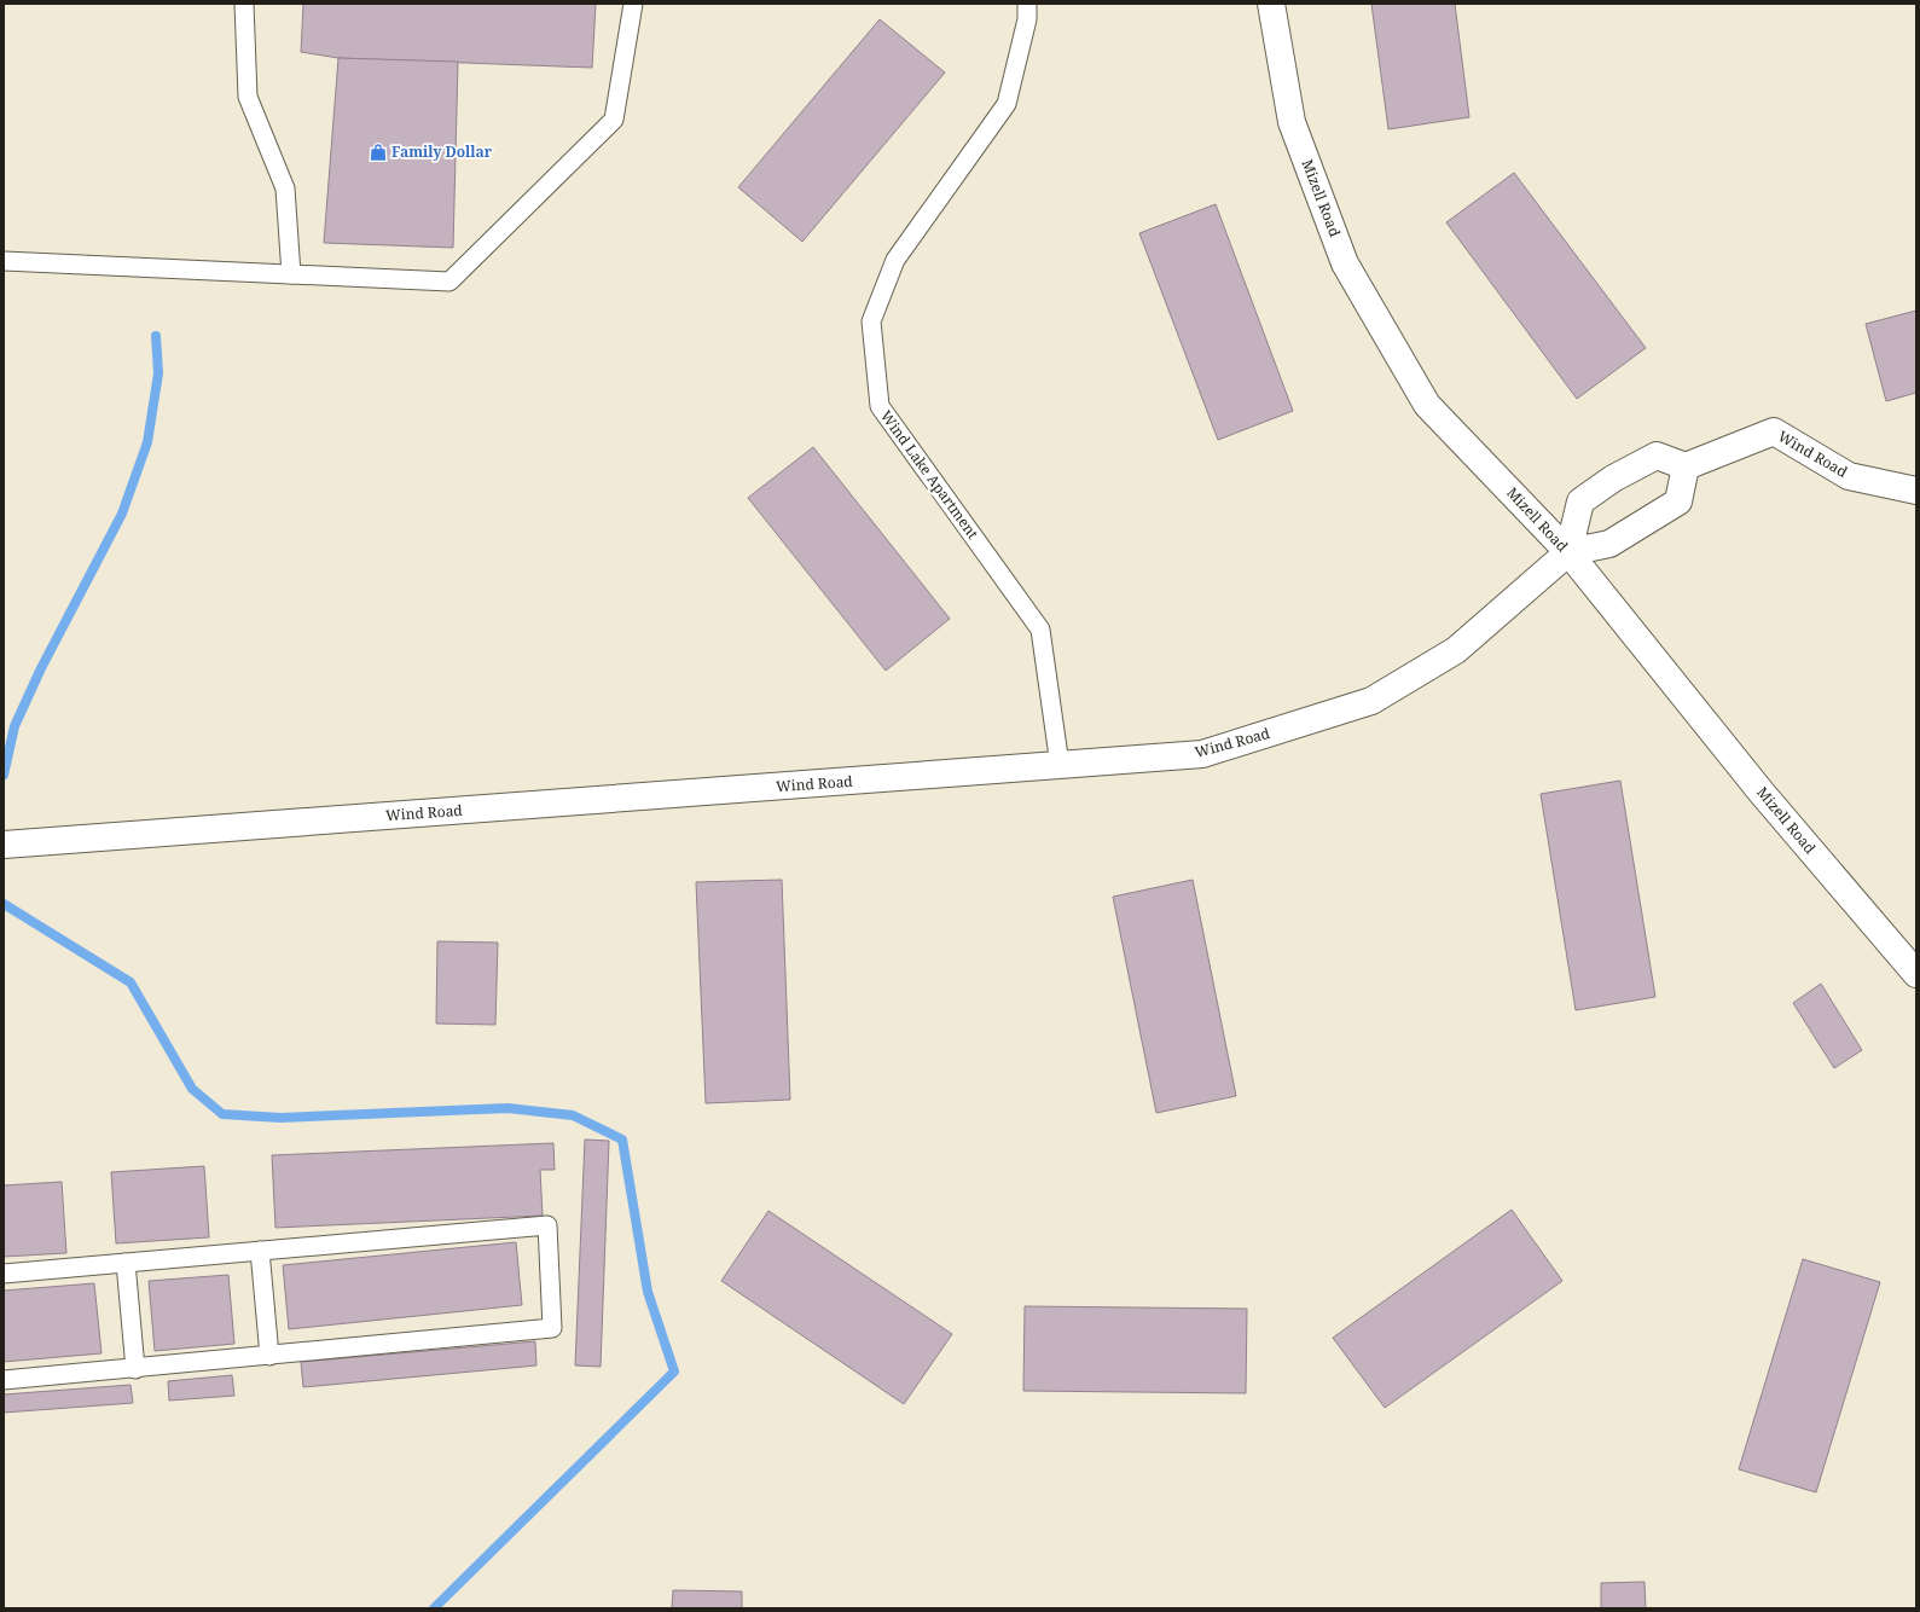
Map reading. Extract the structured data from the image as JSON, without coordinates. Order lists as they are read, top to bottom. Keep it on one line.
{"streets":{"street":["Mizell Road","Wind Road"],"lane":["Wind Lake Apartment"]},"crossings":[["Mizell Road","Wind Road"],["Wind Road","Wind Lake Apartment"]],"places":{"shop":["Family Dollar"]}}
